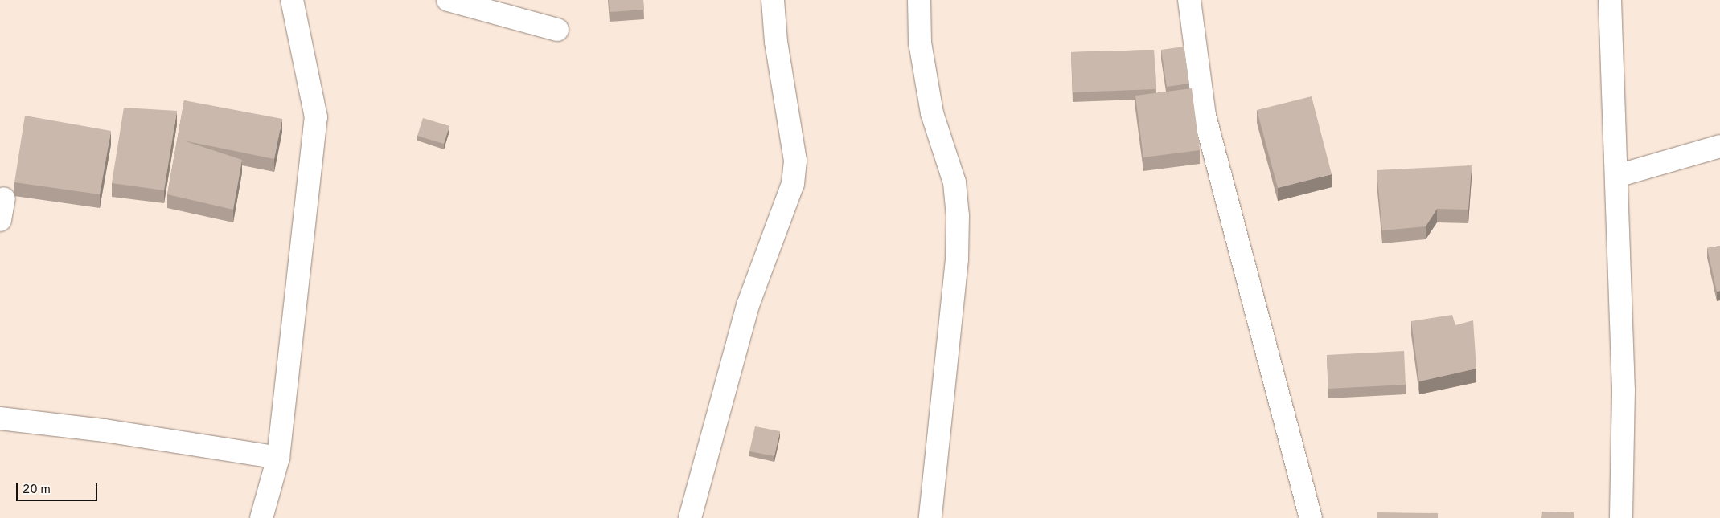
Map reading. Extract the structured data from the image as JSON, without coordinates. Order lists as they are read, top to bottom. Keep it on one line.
{"scale_bar":"20 m"}
